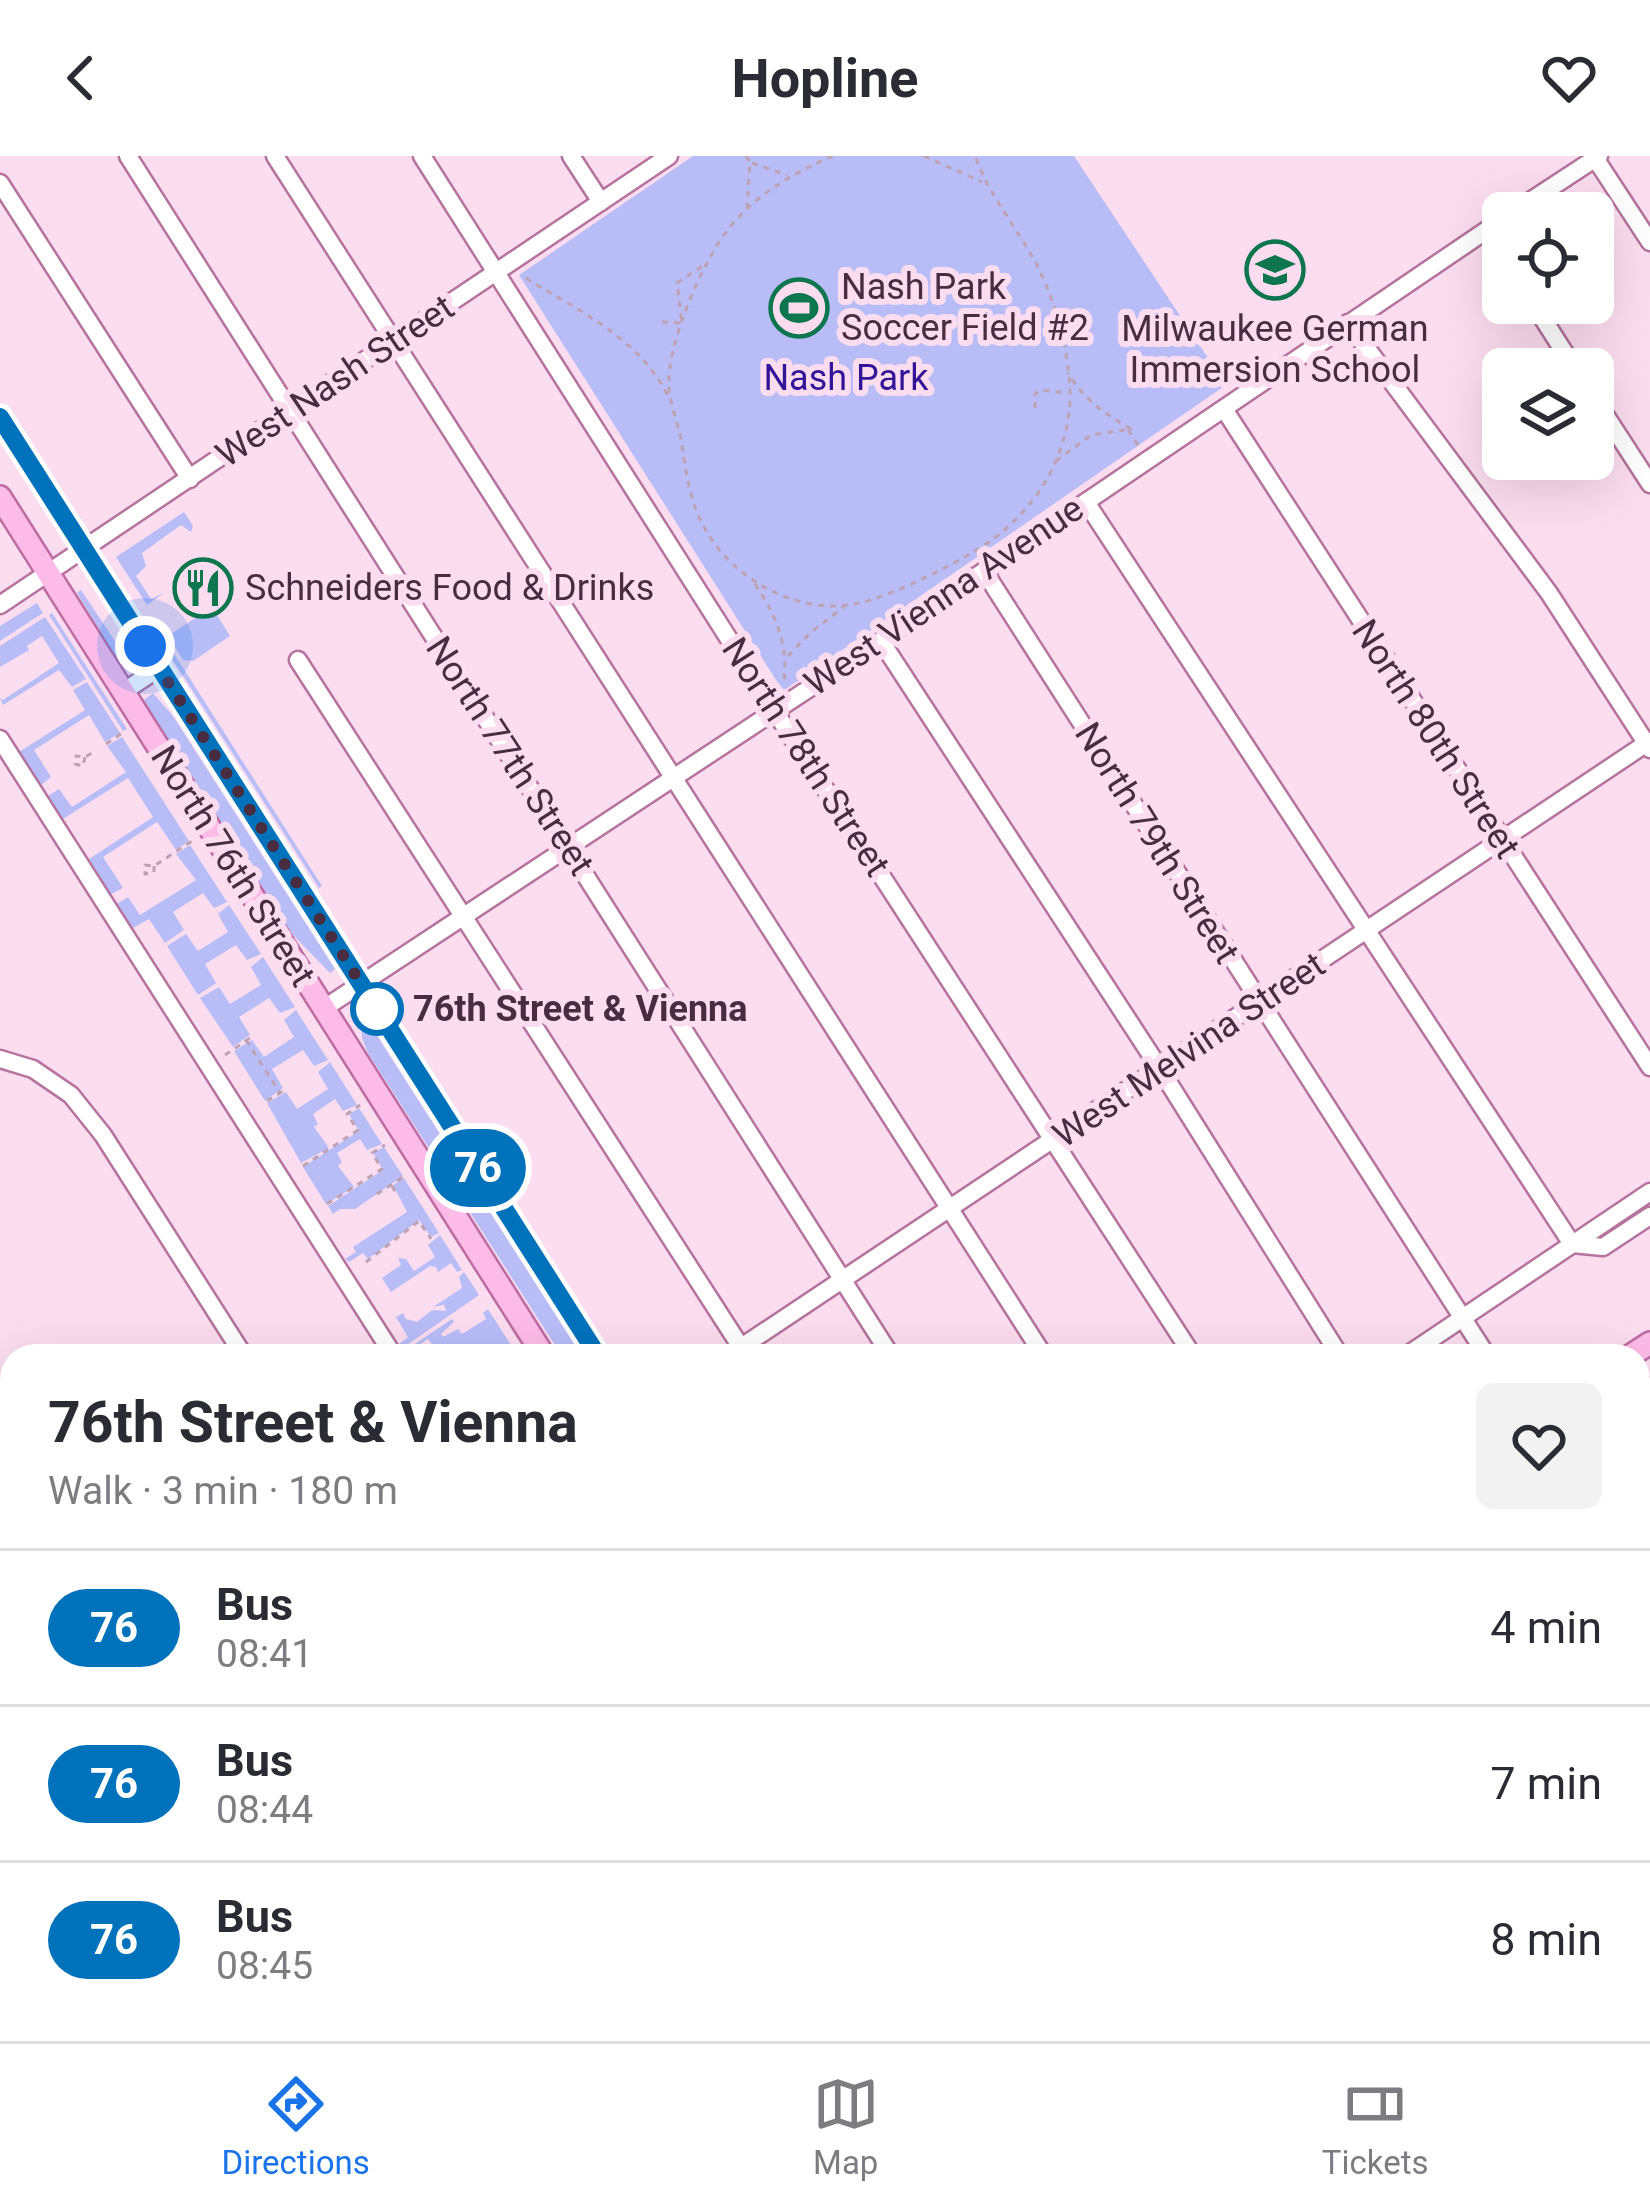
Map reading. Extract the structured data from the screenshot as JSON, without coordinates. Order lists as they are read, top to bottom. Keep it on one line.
{"streets":{"main road":["North 76th Street"],"street":["West Nash Street","West Vienna Avenue","North 80th Street","North 77th Street","North 78th Street","North 79th Street","West Melvina Street"]},"crossings":[["West Nash Street","North 77th Street"],["West Nash Street","North 78th Street"],["West Nash Street","North 76th Street"],["West Vienna Avenue","North 80th Street"],["West Vienna Avenue","North 77th Street"],["West Vienna Avenue","North 78th Street"],["West Vienna Avenue","North 79th Street"],["West Vienna Avenue","North 76th Street"],["North 80th Street","West Melvina Street"],["North 77th Street","West Melvina Street"],["North 78th Street","West Melvina Street"],["North 79th Street","West Melvina Street"]],"parks":["Nash Park"],"places":{"school or university":["Milwaukee German Immersion School"],"sports":["Nash Park Soccer Field #2"],"restaurant":["Schneiders Food & Drinks"],"other":["76th Street & Vienna"]},"lines":["bus line 76"],"page":{"header":"Hopline","on_map":"76","heading":["76th Street & Vienna","Walk · 3 min · 180 m"],"list":[{"mark":"76","name":"Bus","note":"08:41","value":"4 min"},{"mark":"76","name":"Bus","note":"08:44","value":"7 min"},{"mark":"76","name":"Bus","note":"08:45","value":"8 min"}],"tabs":["Directions","Map","Tickets"]}}
